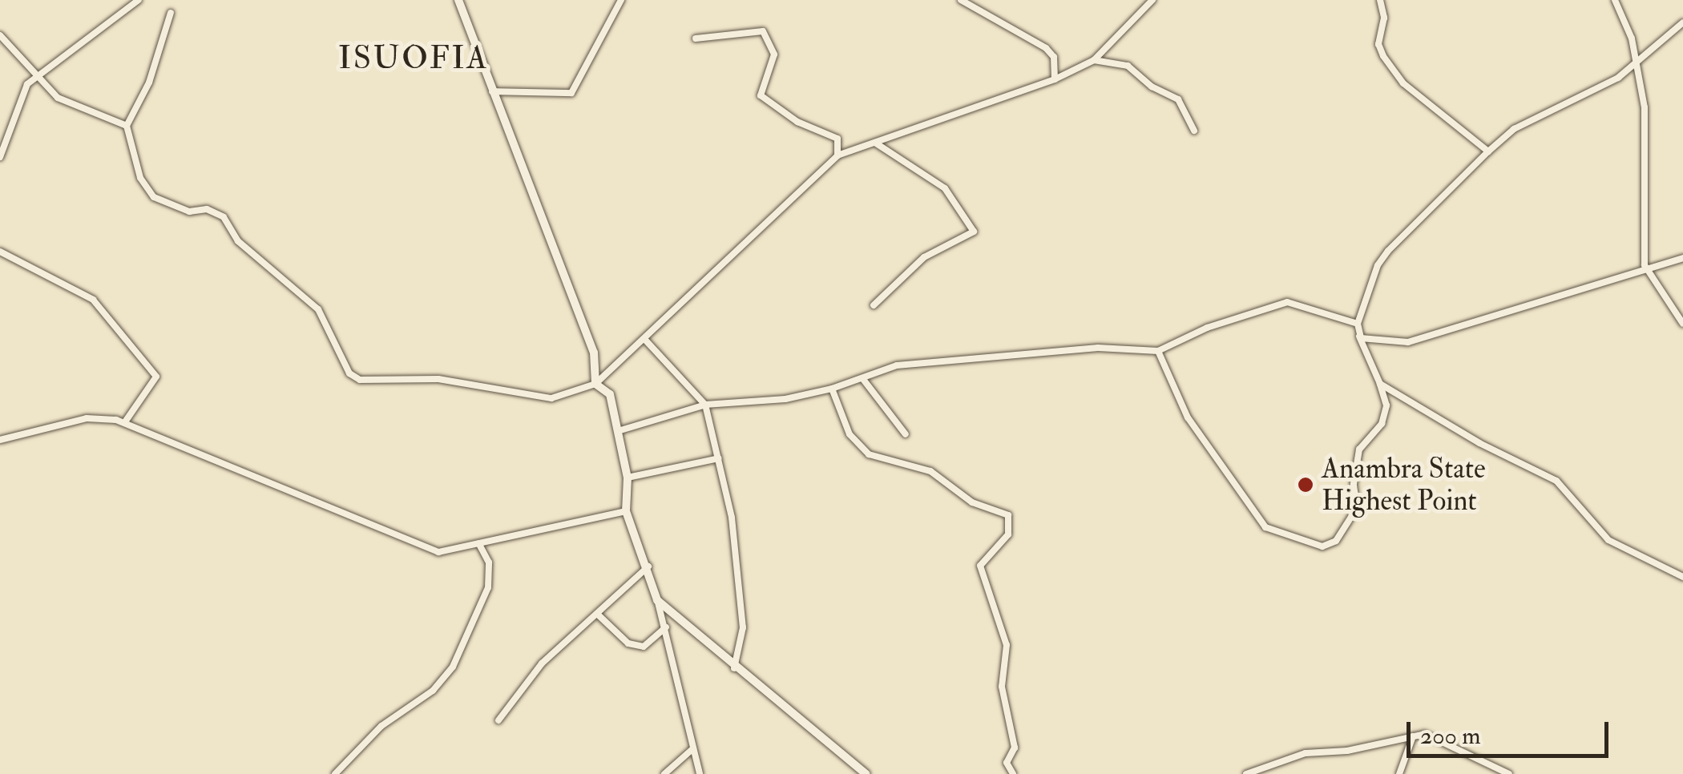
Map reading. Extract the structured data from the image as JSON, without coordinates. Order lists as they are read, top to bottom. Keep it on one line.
{"districts":["ISUOFIA"],"places":["Anambra State Highest Point"],"scale_bar":"200 m"}
